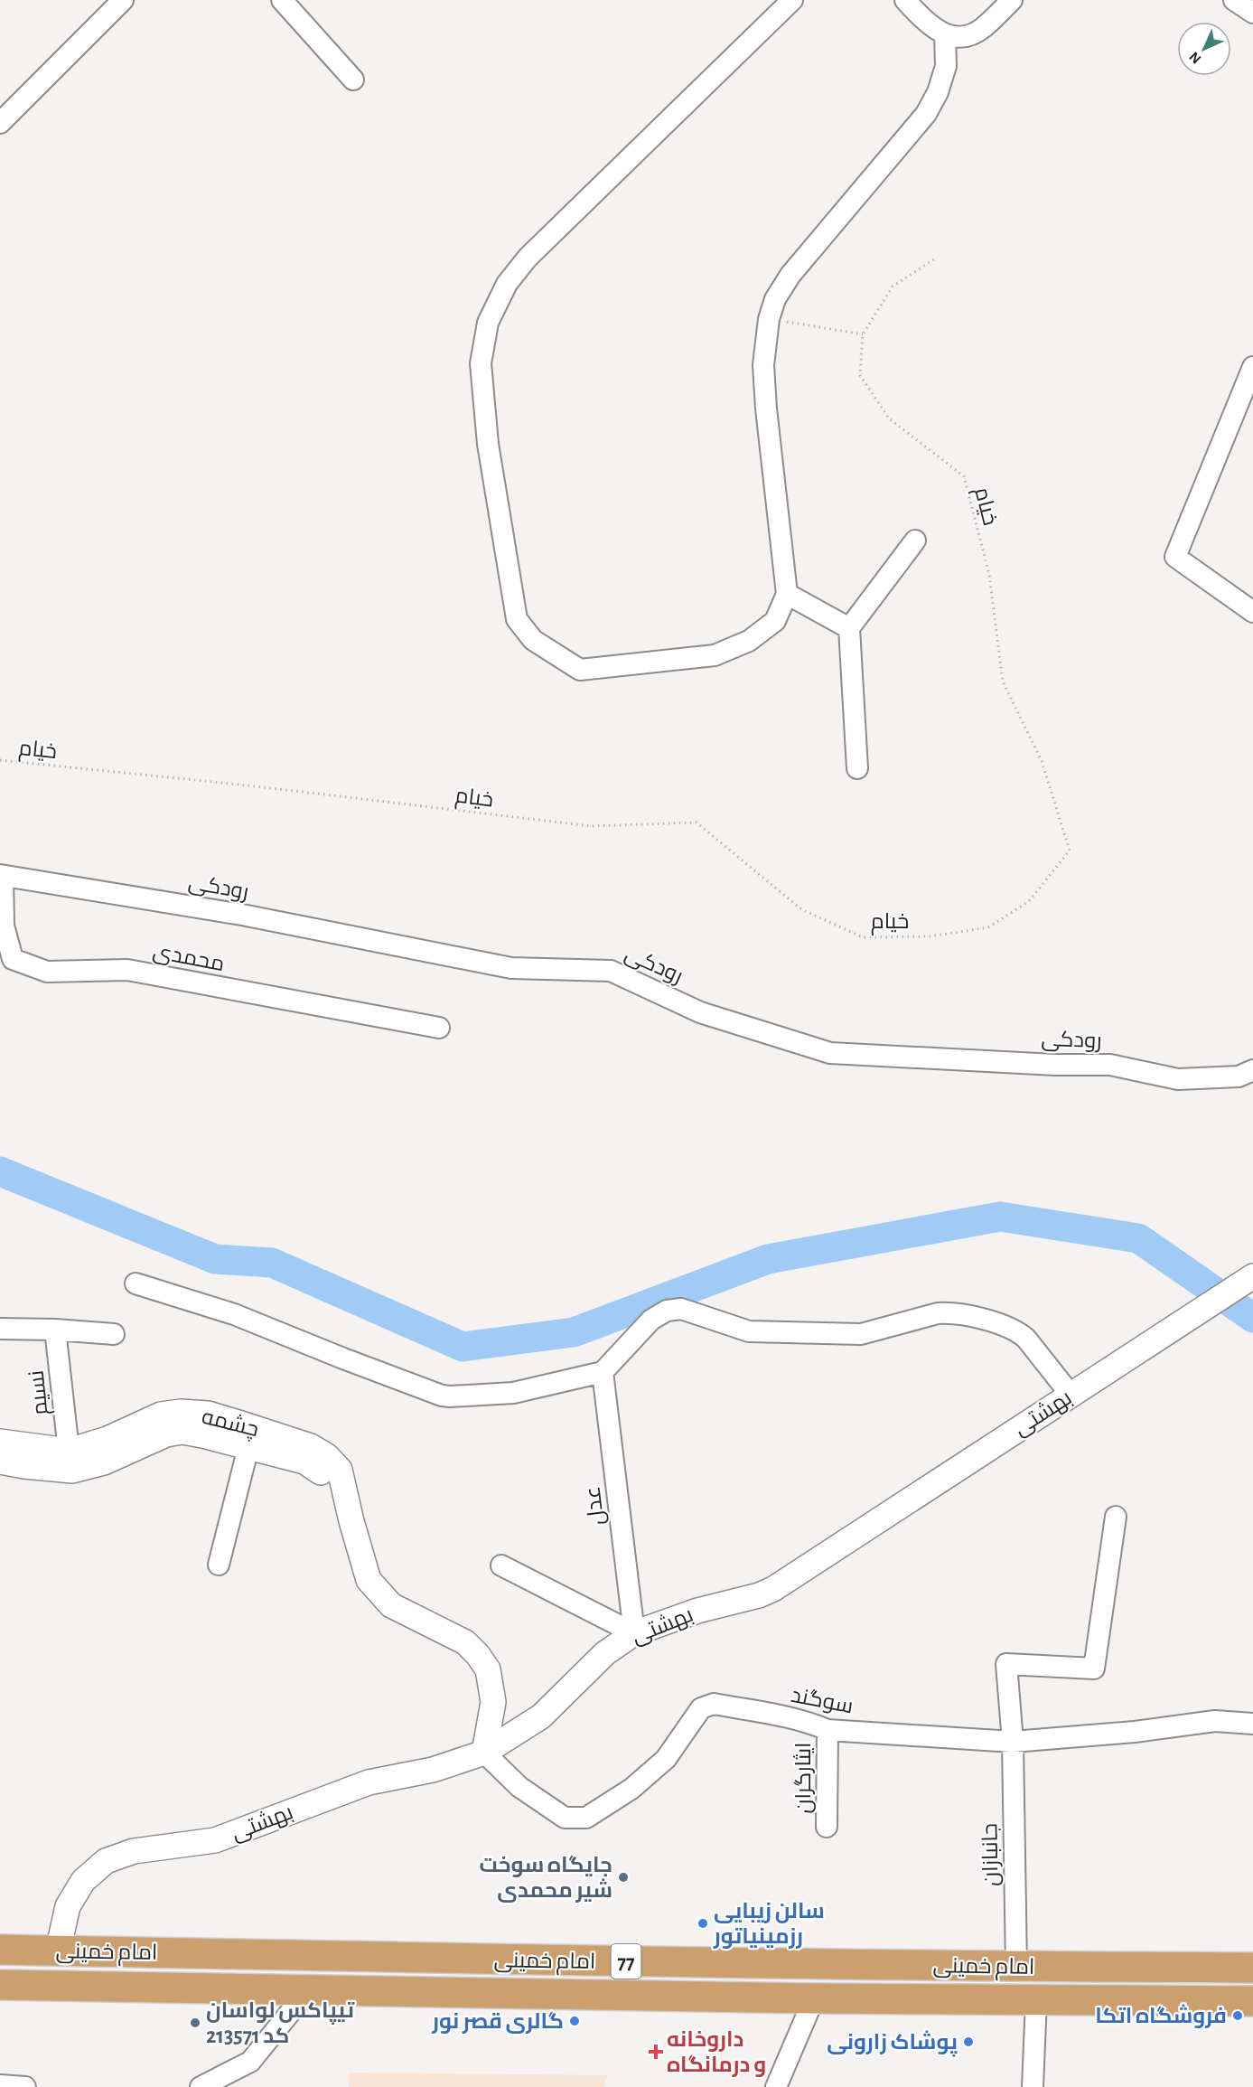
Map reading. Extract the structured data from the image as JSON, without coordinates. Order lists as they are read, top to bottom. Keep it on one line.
{"streets":{"highway":["امام خمینی","77"],"street":["رودکی","محمدی","نسیم","بهشتی","چشمه","عدل","سوگند","ایثارگران","جانبازان"],"path":["خیام"]},"crossings":[["رودکی","محمدی"],["نسیم","چشمه"],["بهشتی","چشمه"],["بهشتی","عدل"],["بهشتی","سوگند"],["بهشتی","امام خمینی"],["چشمه","سوگند"],["سوگند","ایثارگران"],["سوگند","جانبازان"],["جانبازان","امام خمینی"]],"places":{"other":["جایگاه سوخت شیر محمدی","سالن زیبایی رزمینیاتور","فروشگاه اتکا","گالری قصر نور","تیپاکس لواسان کد 213571","پوشاک زارونی"],"health":["داروخانه و درمانگاه"]},"north":"bottom left"}
